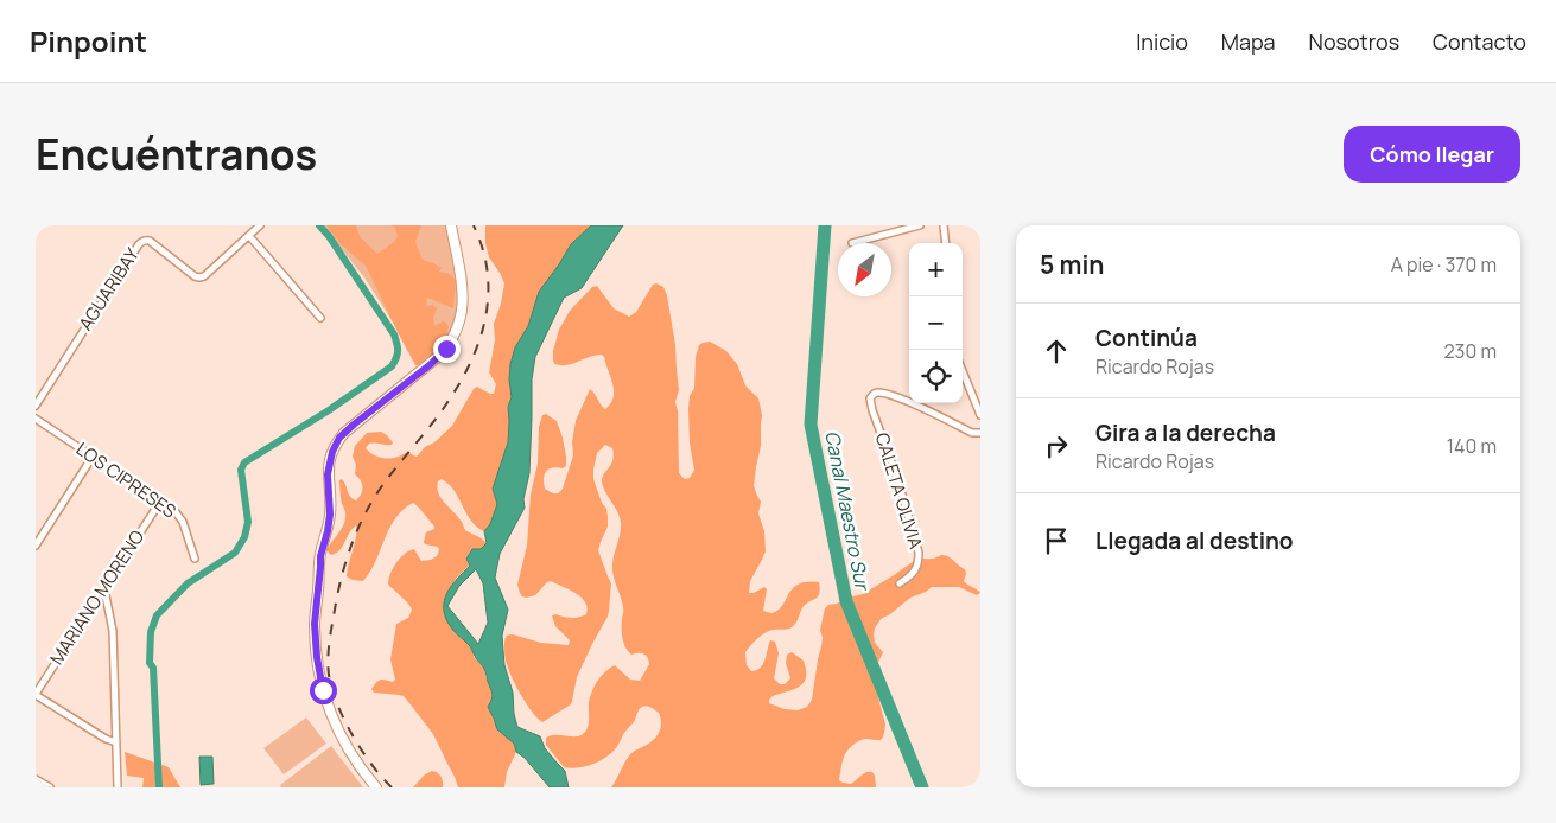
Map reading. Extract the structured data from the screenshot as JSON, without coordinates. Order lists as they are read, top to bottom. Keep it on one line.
{"streets":{"street":["AGUARIBAY","LOS CIPRESES","CALETA OLIVIA","MARIANO MORENO"]},"crossings":[["LOS CIPRESES","MARIANO MORENO"]],"water":["Canal Maestro Sur"],"north":"bottom left","page":{"header":"Pinpoint","nav":["Inicio","Mapa","Nosotros","Contacto"],"title":"Encuéntranos","buttons":"Cómo llegar","heading":["5 min","A pie · 370 m"],"map_buttons":["+","−"],"list":[["Continúa","Ricardo Rojas","230 m"],["Gira a la derecha","Ricardo Rojas","140 m"],"Llegada al destino"]}}
